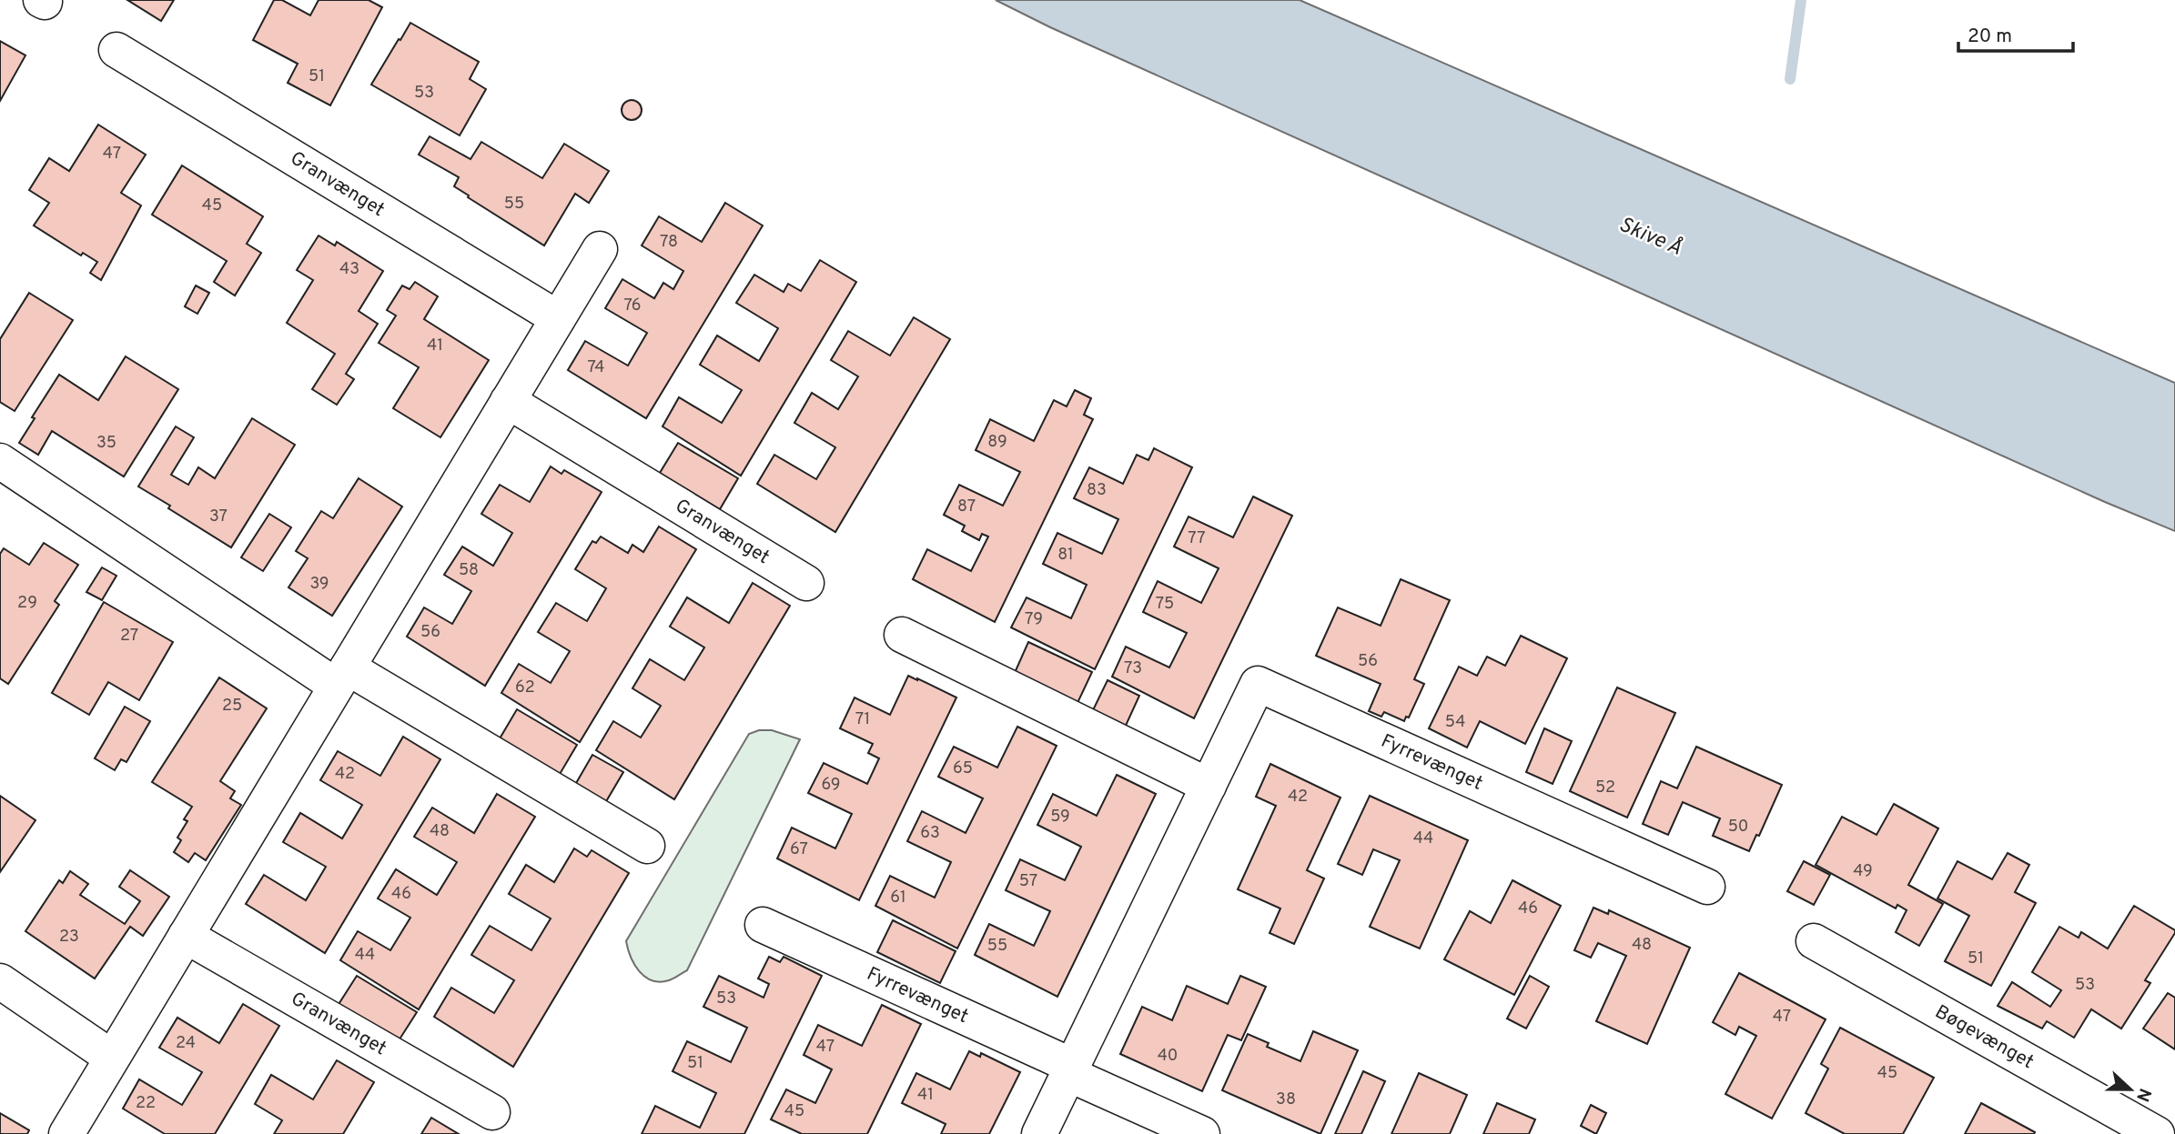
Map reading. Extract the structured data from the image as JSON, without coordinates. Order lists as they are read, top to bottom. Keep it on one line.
{"streets":{"street":["Granvænget","Fyrrevænget","Bøgevænget"]},"water":["Skive Å"],"house_numbers":["51","53","47","55","45","78","43","76","41","74","89","35","83","87","37","77","81","58","39","29","75","79","56","27","56","73","62","25","71","54","65","42","69","52","42","59","50","48","63","44","67","49","57","46","61","46","23","48","55","44","51","53","53","47","24","47","40","51","45","41","38","22","45"],"scale_bar":"20 m","north":"right"}
